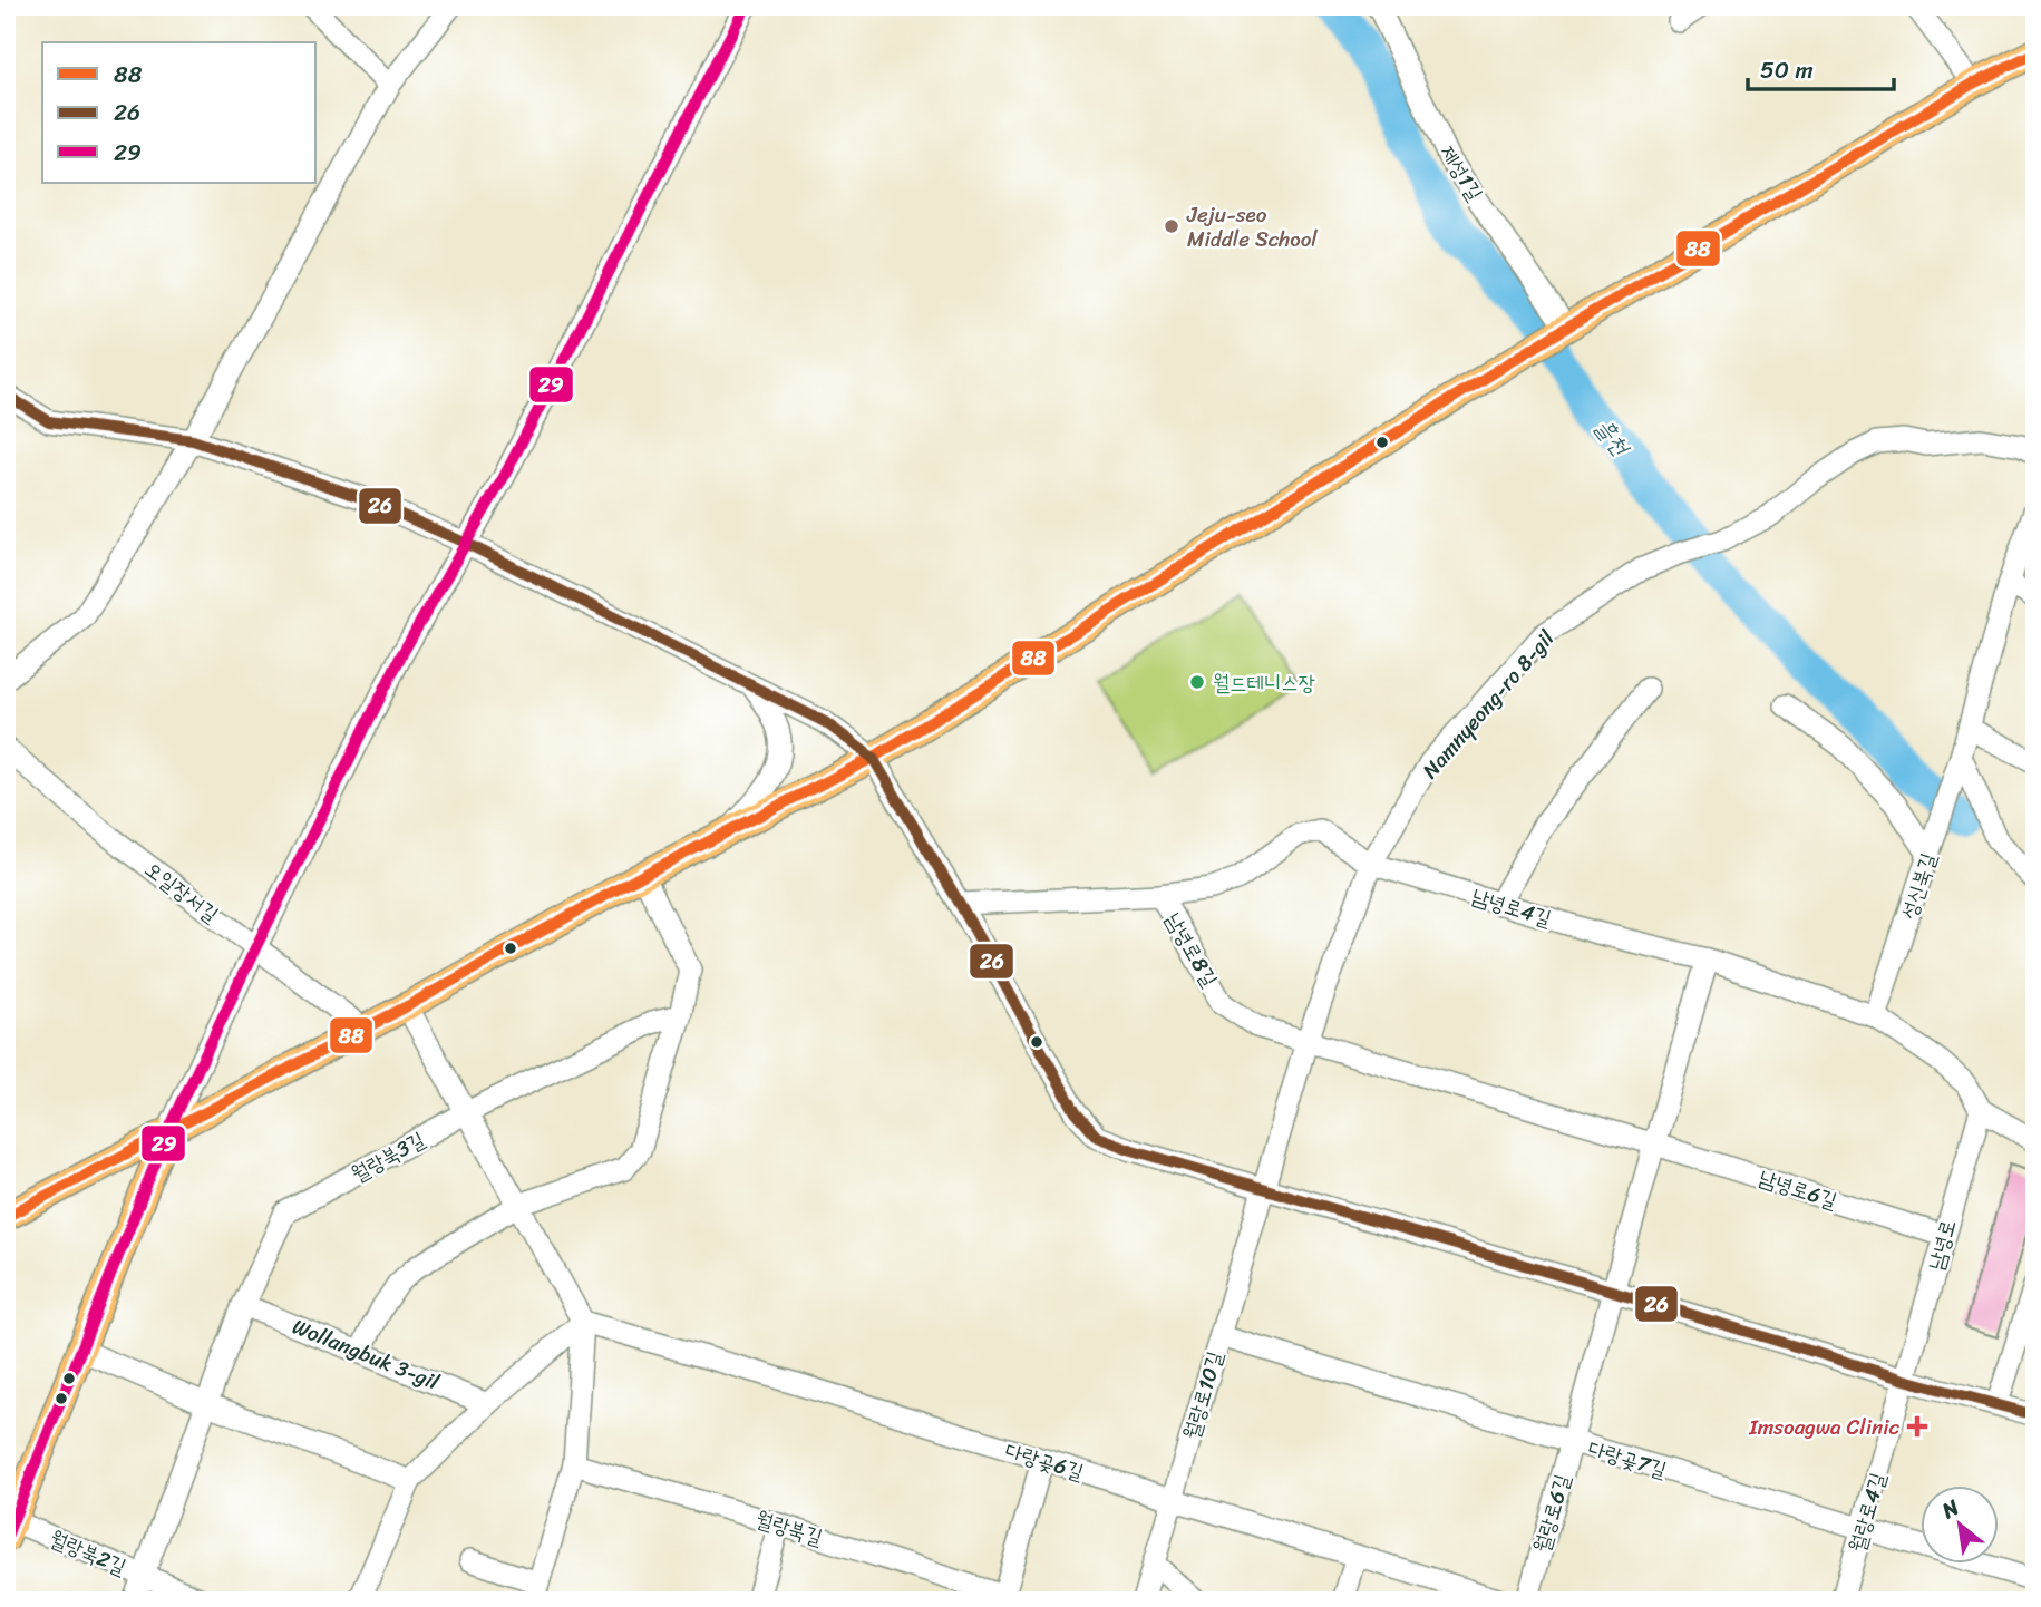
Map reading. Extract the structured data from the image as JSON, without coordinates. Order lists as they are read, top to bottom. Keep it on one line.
{"streets":{"street":["제성1길","Namnyeong-ro 8-gil","성신북길","오일장서길","남녕로4길","남녕로8길","월랑북3길","남녕로6길","남녕로","Wollangbuk 3-gil","월랑로10길","다랑곶7길","다랑곶6길","월랑로4길","월랑로6길","월랑북길","월랑북2길"]},"crossings":[["Namnyeong-ro 8-gil","남녕로4길"],["성신북길","남녕로4길"],["남녕로4길","남녕로8길"],["남녕로4길","남녕로"],["남녕로8길","남녕로6길"],["월랑북3길","Wollangbuk 3-gil"],["월랑북3길","월랑북2길"],["남녕로6길","남녕로"],["남녕로","월랑로4길"],["월랑로10길","다랑곶7길"],["월랑로10길","다랑곶6길"],["다랑곶7길","월랑로4길"],["다랑곶7길","월랑로6길"]],"water":["흘천"],"places":{"other":["Jeju-seo Middle School","월드테니스장"],"health":["Imsoagwa Clinic"]},"lines":["transit line 29","transit line 88","transit line 26"],"legend":["88","26","29"],"scale_bar":"50 m","north":"top left"}
